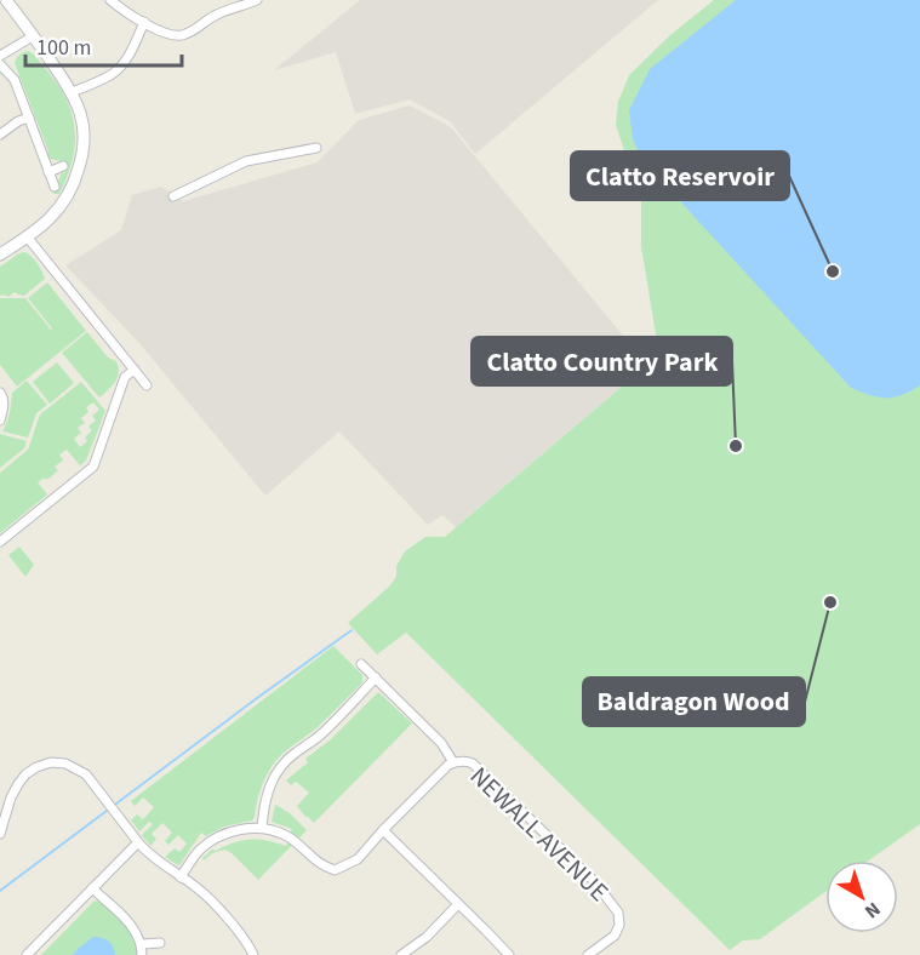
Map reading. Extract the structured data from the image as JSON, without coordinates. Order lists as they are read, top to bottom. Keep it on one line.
{"streets":{"street":["NEWALL AVENUE"]},"places":["Clatto Reservoir","Clatto Country Park","Baldragon Wood"],"scale_bar":"100 m","north":"bottom right"}
